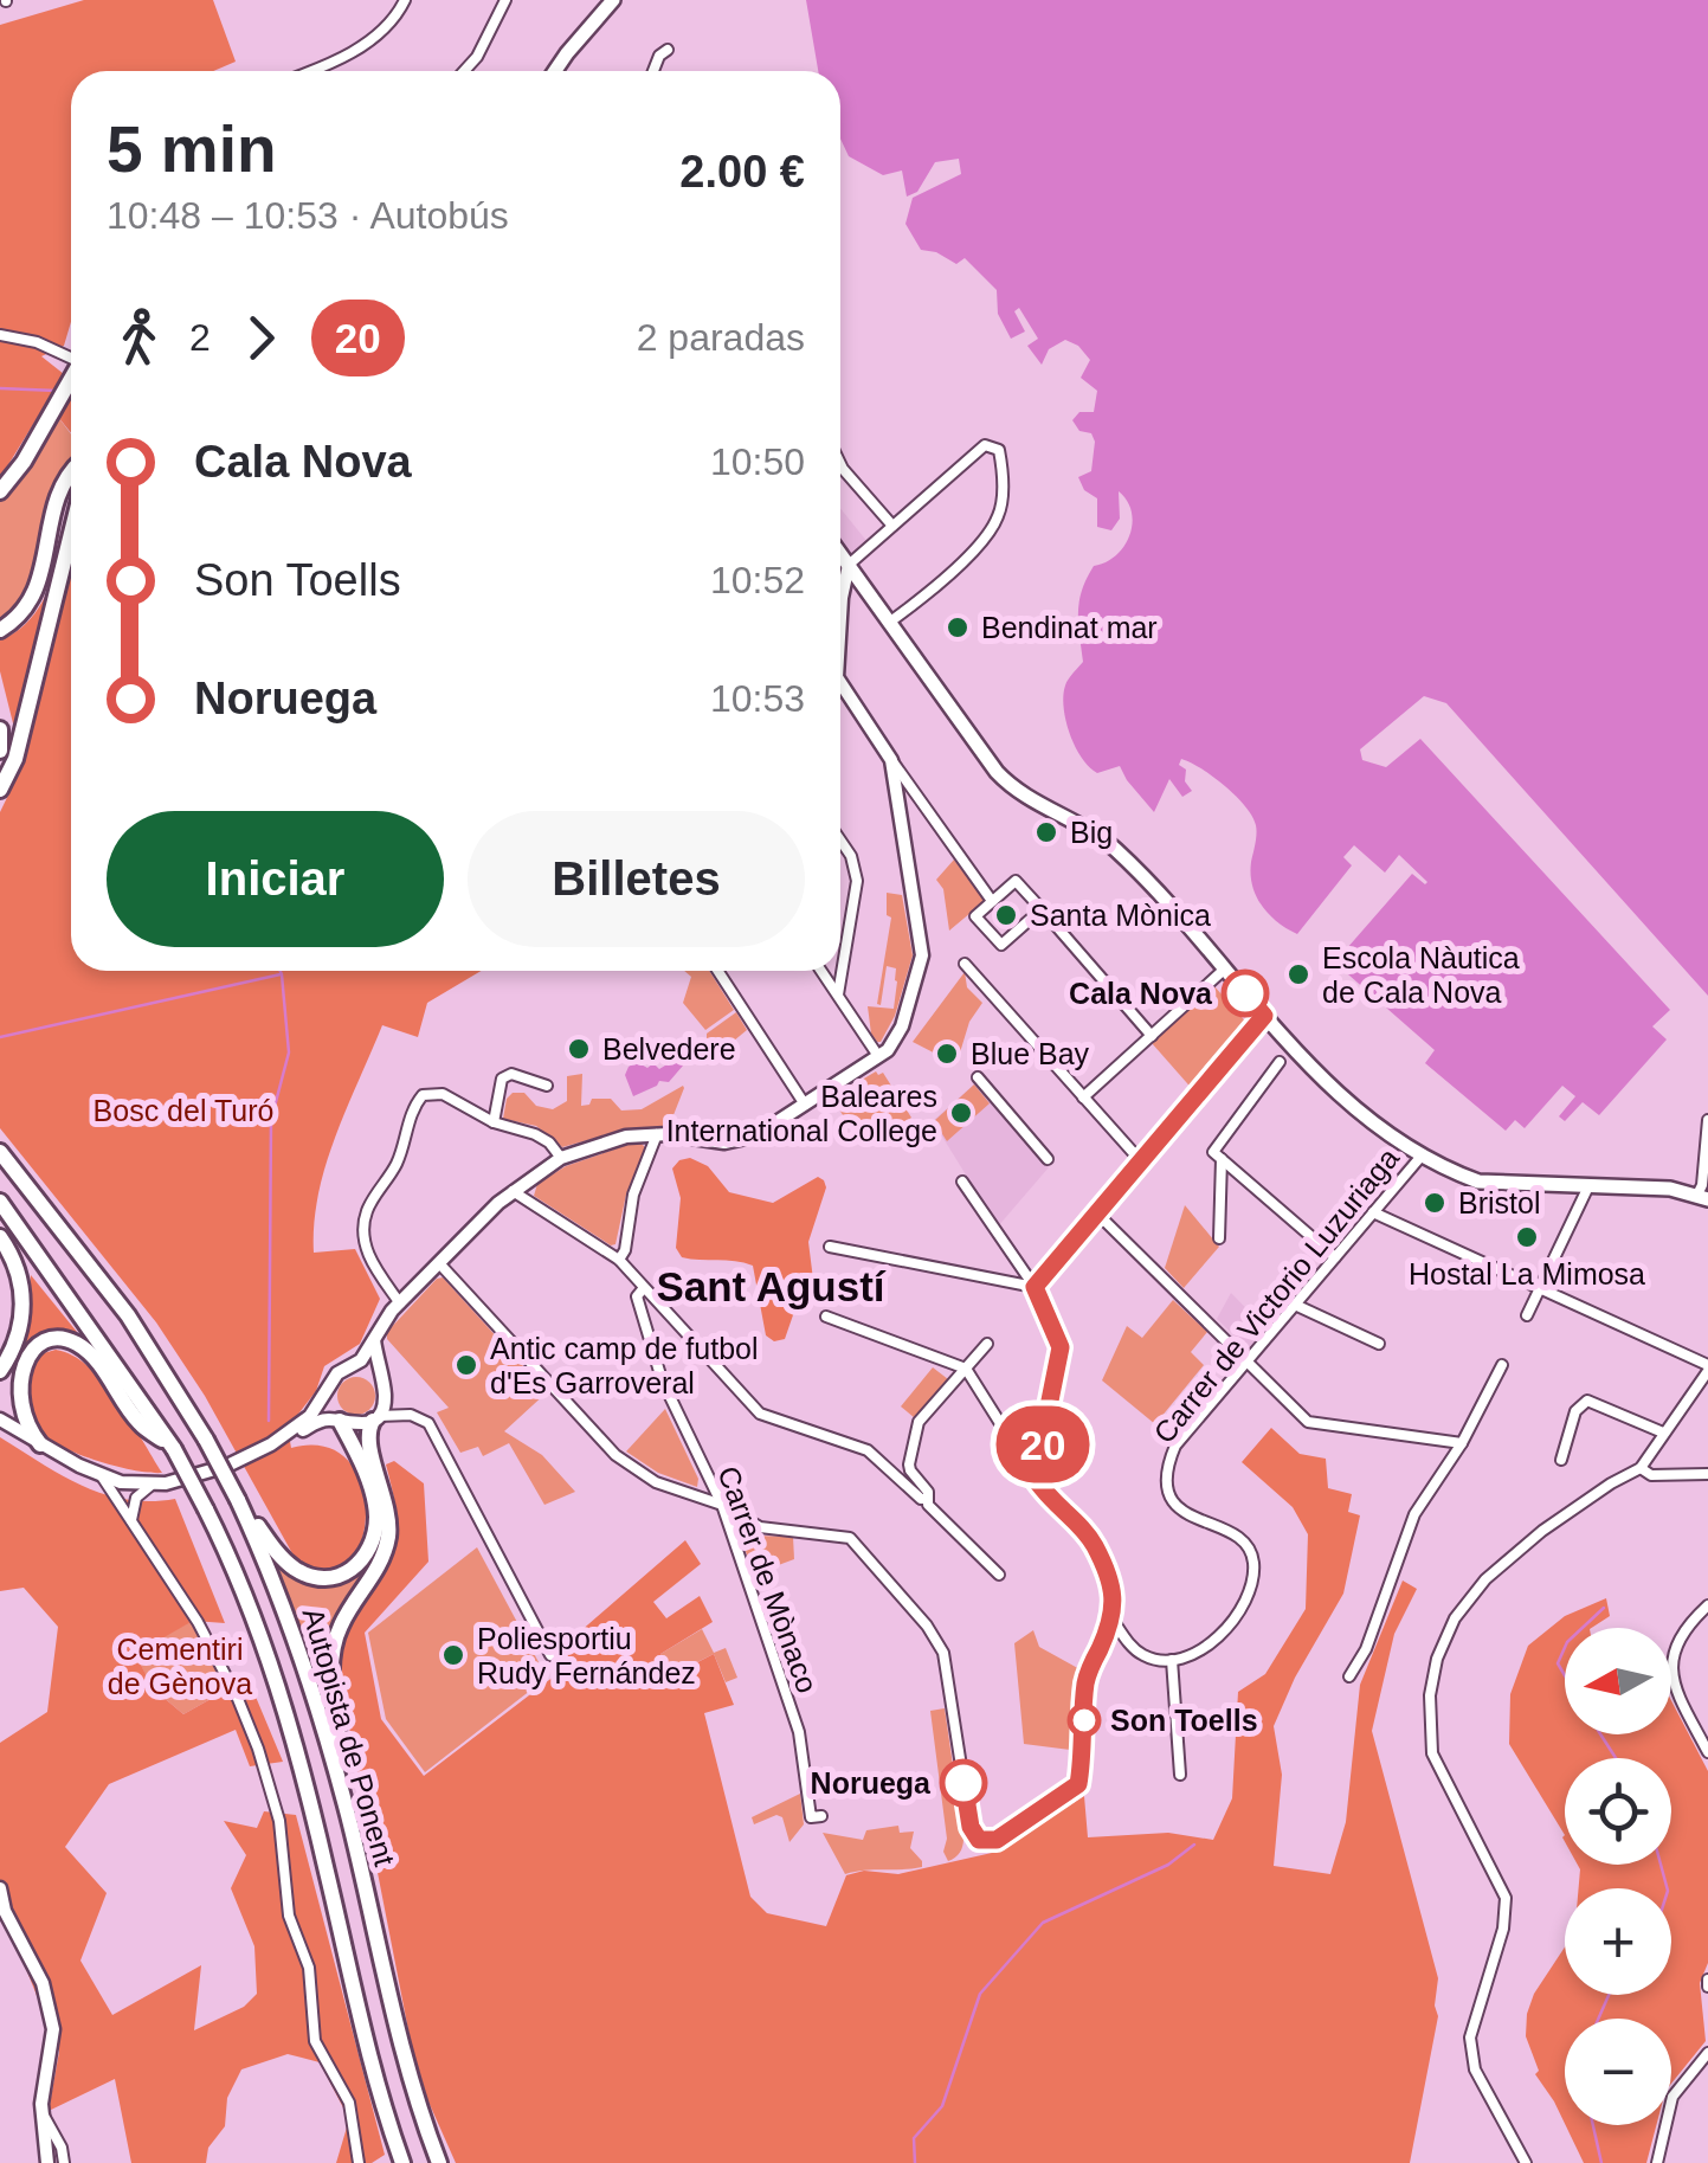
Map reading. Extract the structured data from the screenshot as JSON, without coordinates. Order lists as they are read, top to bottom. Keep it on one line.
{"streets":{"highway":["Autopista de Ponent"],"street":["Carrer de Victorio Luzuriaga","Carrer de Mònaco"]},"districts":["Sant Agustí"],"parks":["Bosc del Turó","Cementiri de Gènova"],"places":["Bendinat mar","Big","Santa Mònica","Escola Nàutica de Cala Nova","Cala Nova","Belvedere","Blue Bay","Baleares International College","Bristol","Hostal La Mimosa","Antic camp de futbol d'Es Garroveral","Poliesportiu Rudy Fernández","Son Toells","Noruega"],"lines":["bus line 20"],"north":"left","page":{"on_map":"20","heading":["5 min","10:48 – 10:53 · Autobús","2.00 €"],"legs":["2","20","2 paradas"],"list":[{"name":"Cala Nova","value":"10:50"},{"name":"Son Toells","value":"10:52"},{"name":"Noruega","value":"10:53"}],"buttons":["Iniciar","Billetes"],"map_buttons":["+","−"]}}
